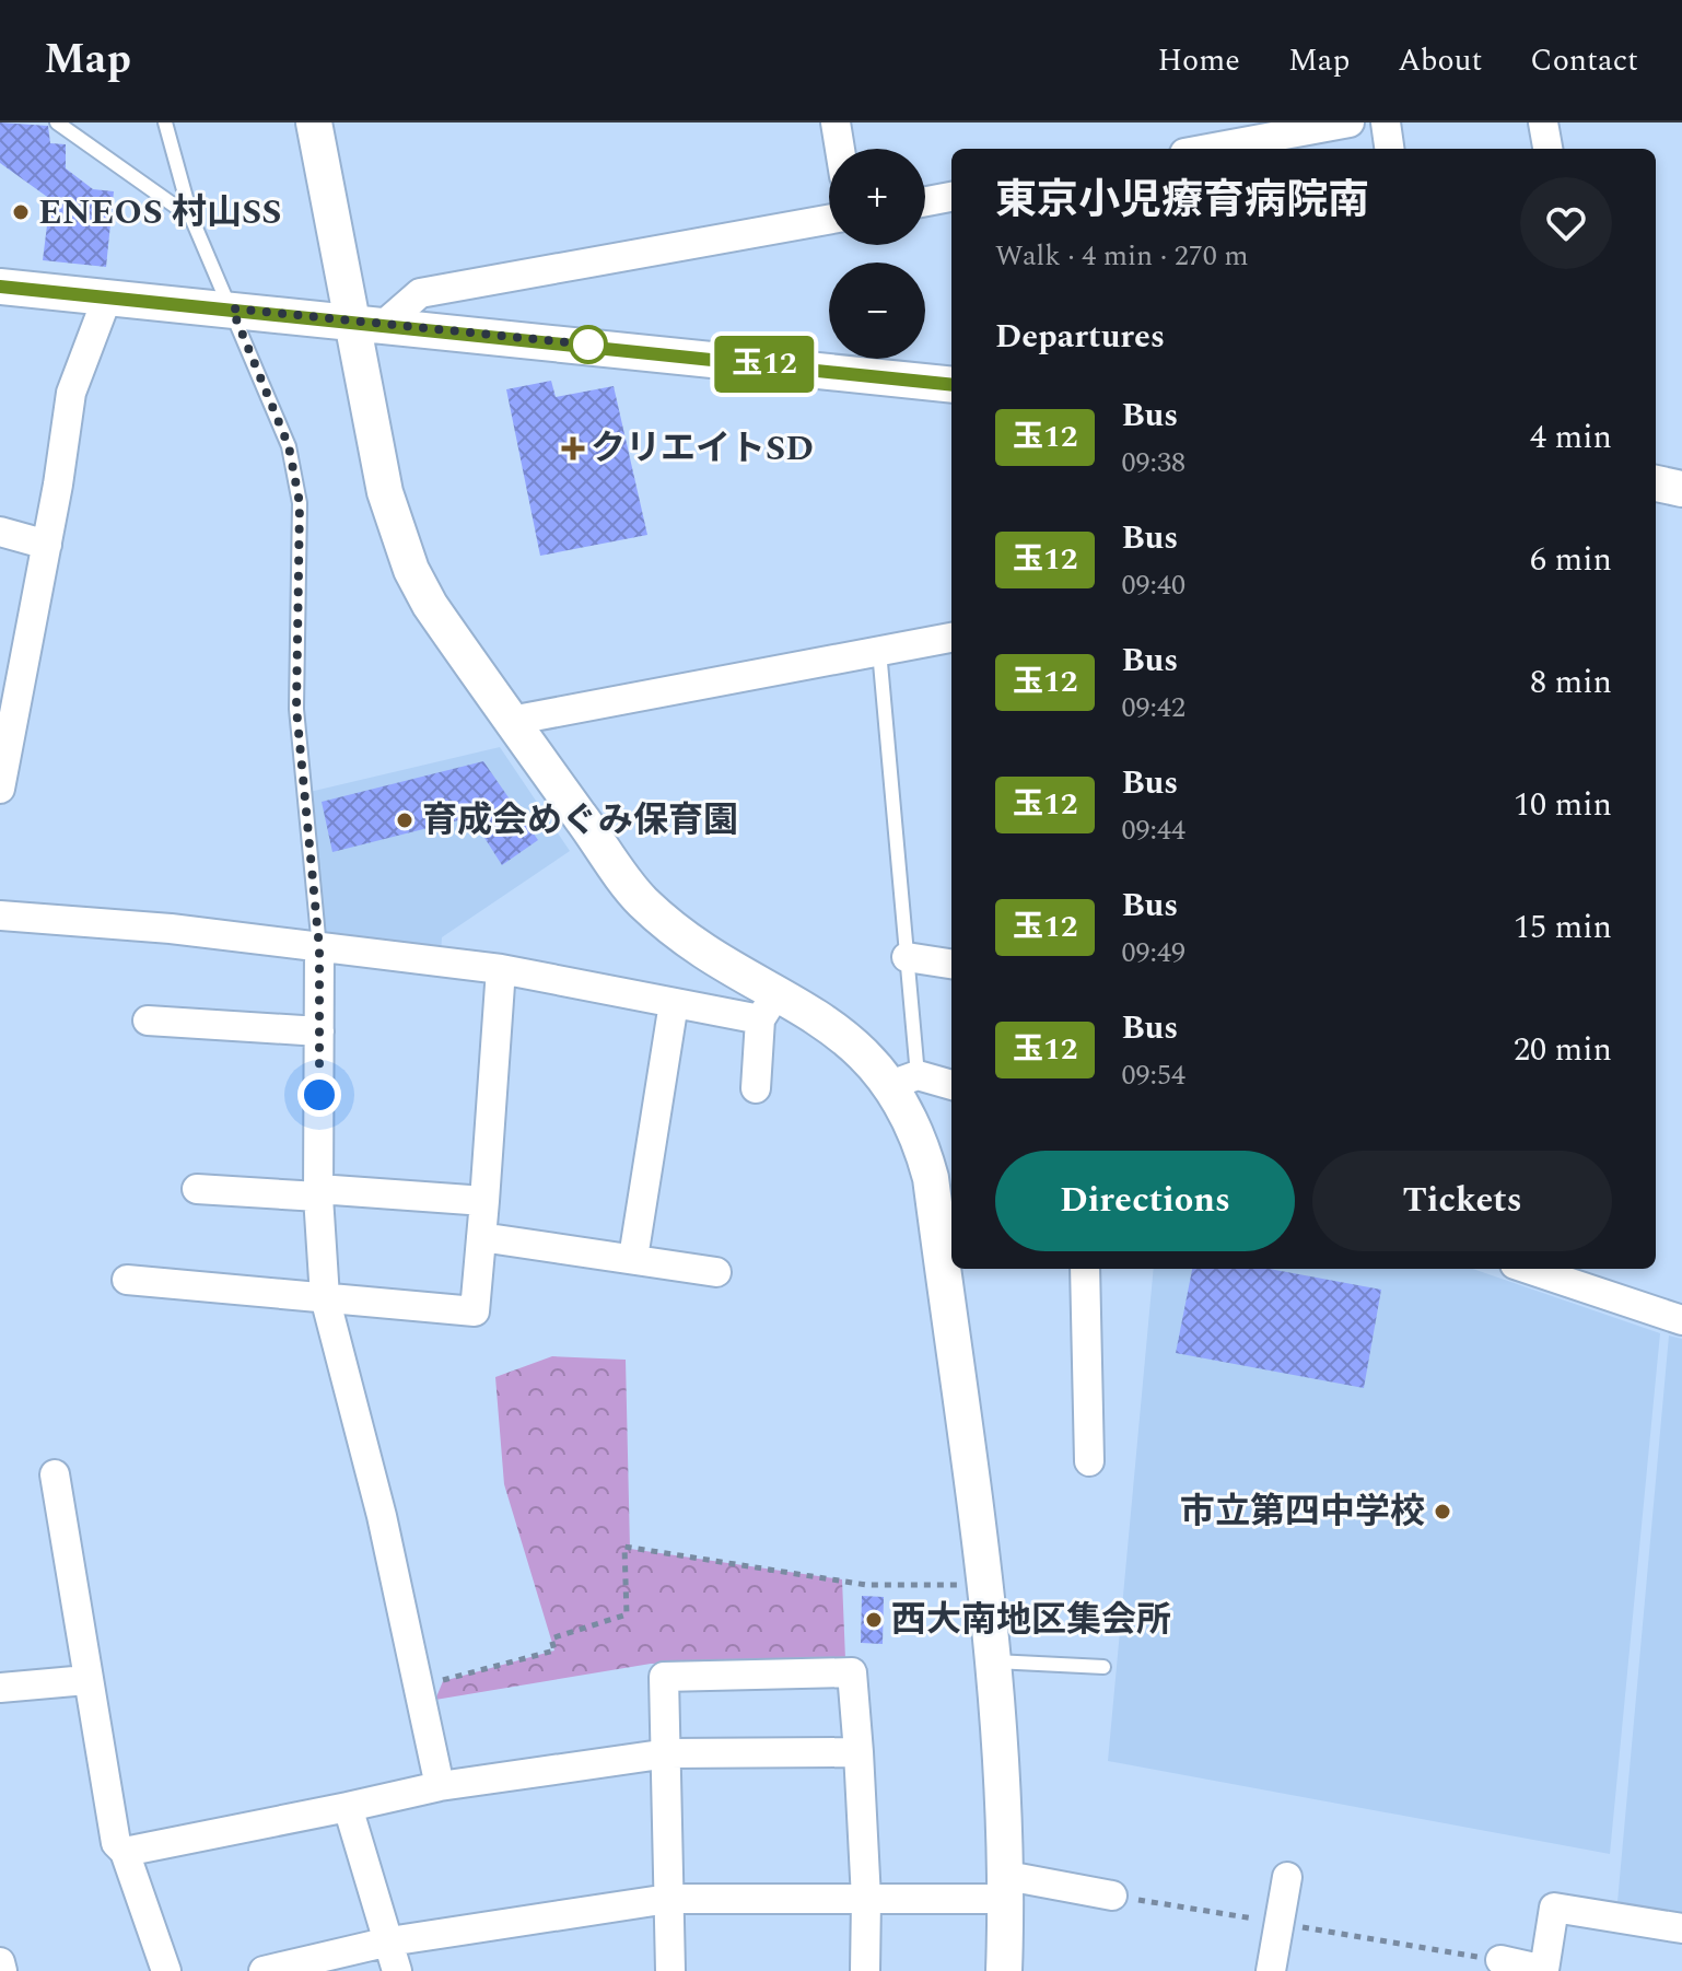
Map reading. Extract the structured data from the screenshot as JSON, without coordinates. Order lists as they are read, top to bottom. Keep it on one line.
{"places":{"other":["ENEOS 村山SS","育成会めぐみ保育園","市立第四中学校","西大南地区集会所"],"health":["クリエイトSD"]},"lines":["bus line 玉12"],"page":{"header":"Map","nav":["Home","Map","About","Contact"],"on_map":"玉12","map_buttons":["+","−"],"heading":[["東京小児療育病院南","Walk · 4 min · 270 m"],"Departures"],"list":[{"mark":"玉12","name":"Bus","note":"09:38","value":"4 min"},{"mark":"玉12","name":"Bus","note":"09:40","value":"6 min"},{"mark":"玉12","name":"Bus","note":"09:42","value":"8 min"},{"mark":"玉12","name":"Bus","note":"09:44","value":"10 min"},{"mark":"玉12","name":"Bus","note":"09:49","value":"15 min"},{"mark":"玉12","name":"Bus","note":"09:54","value":"20 min"}],"buttons":["Directions","Tickets"]}}
